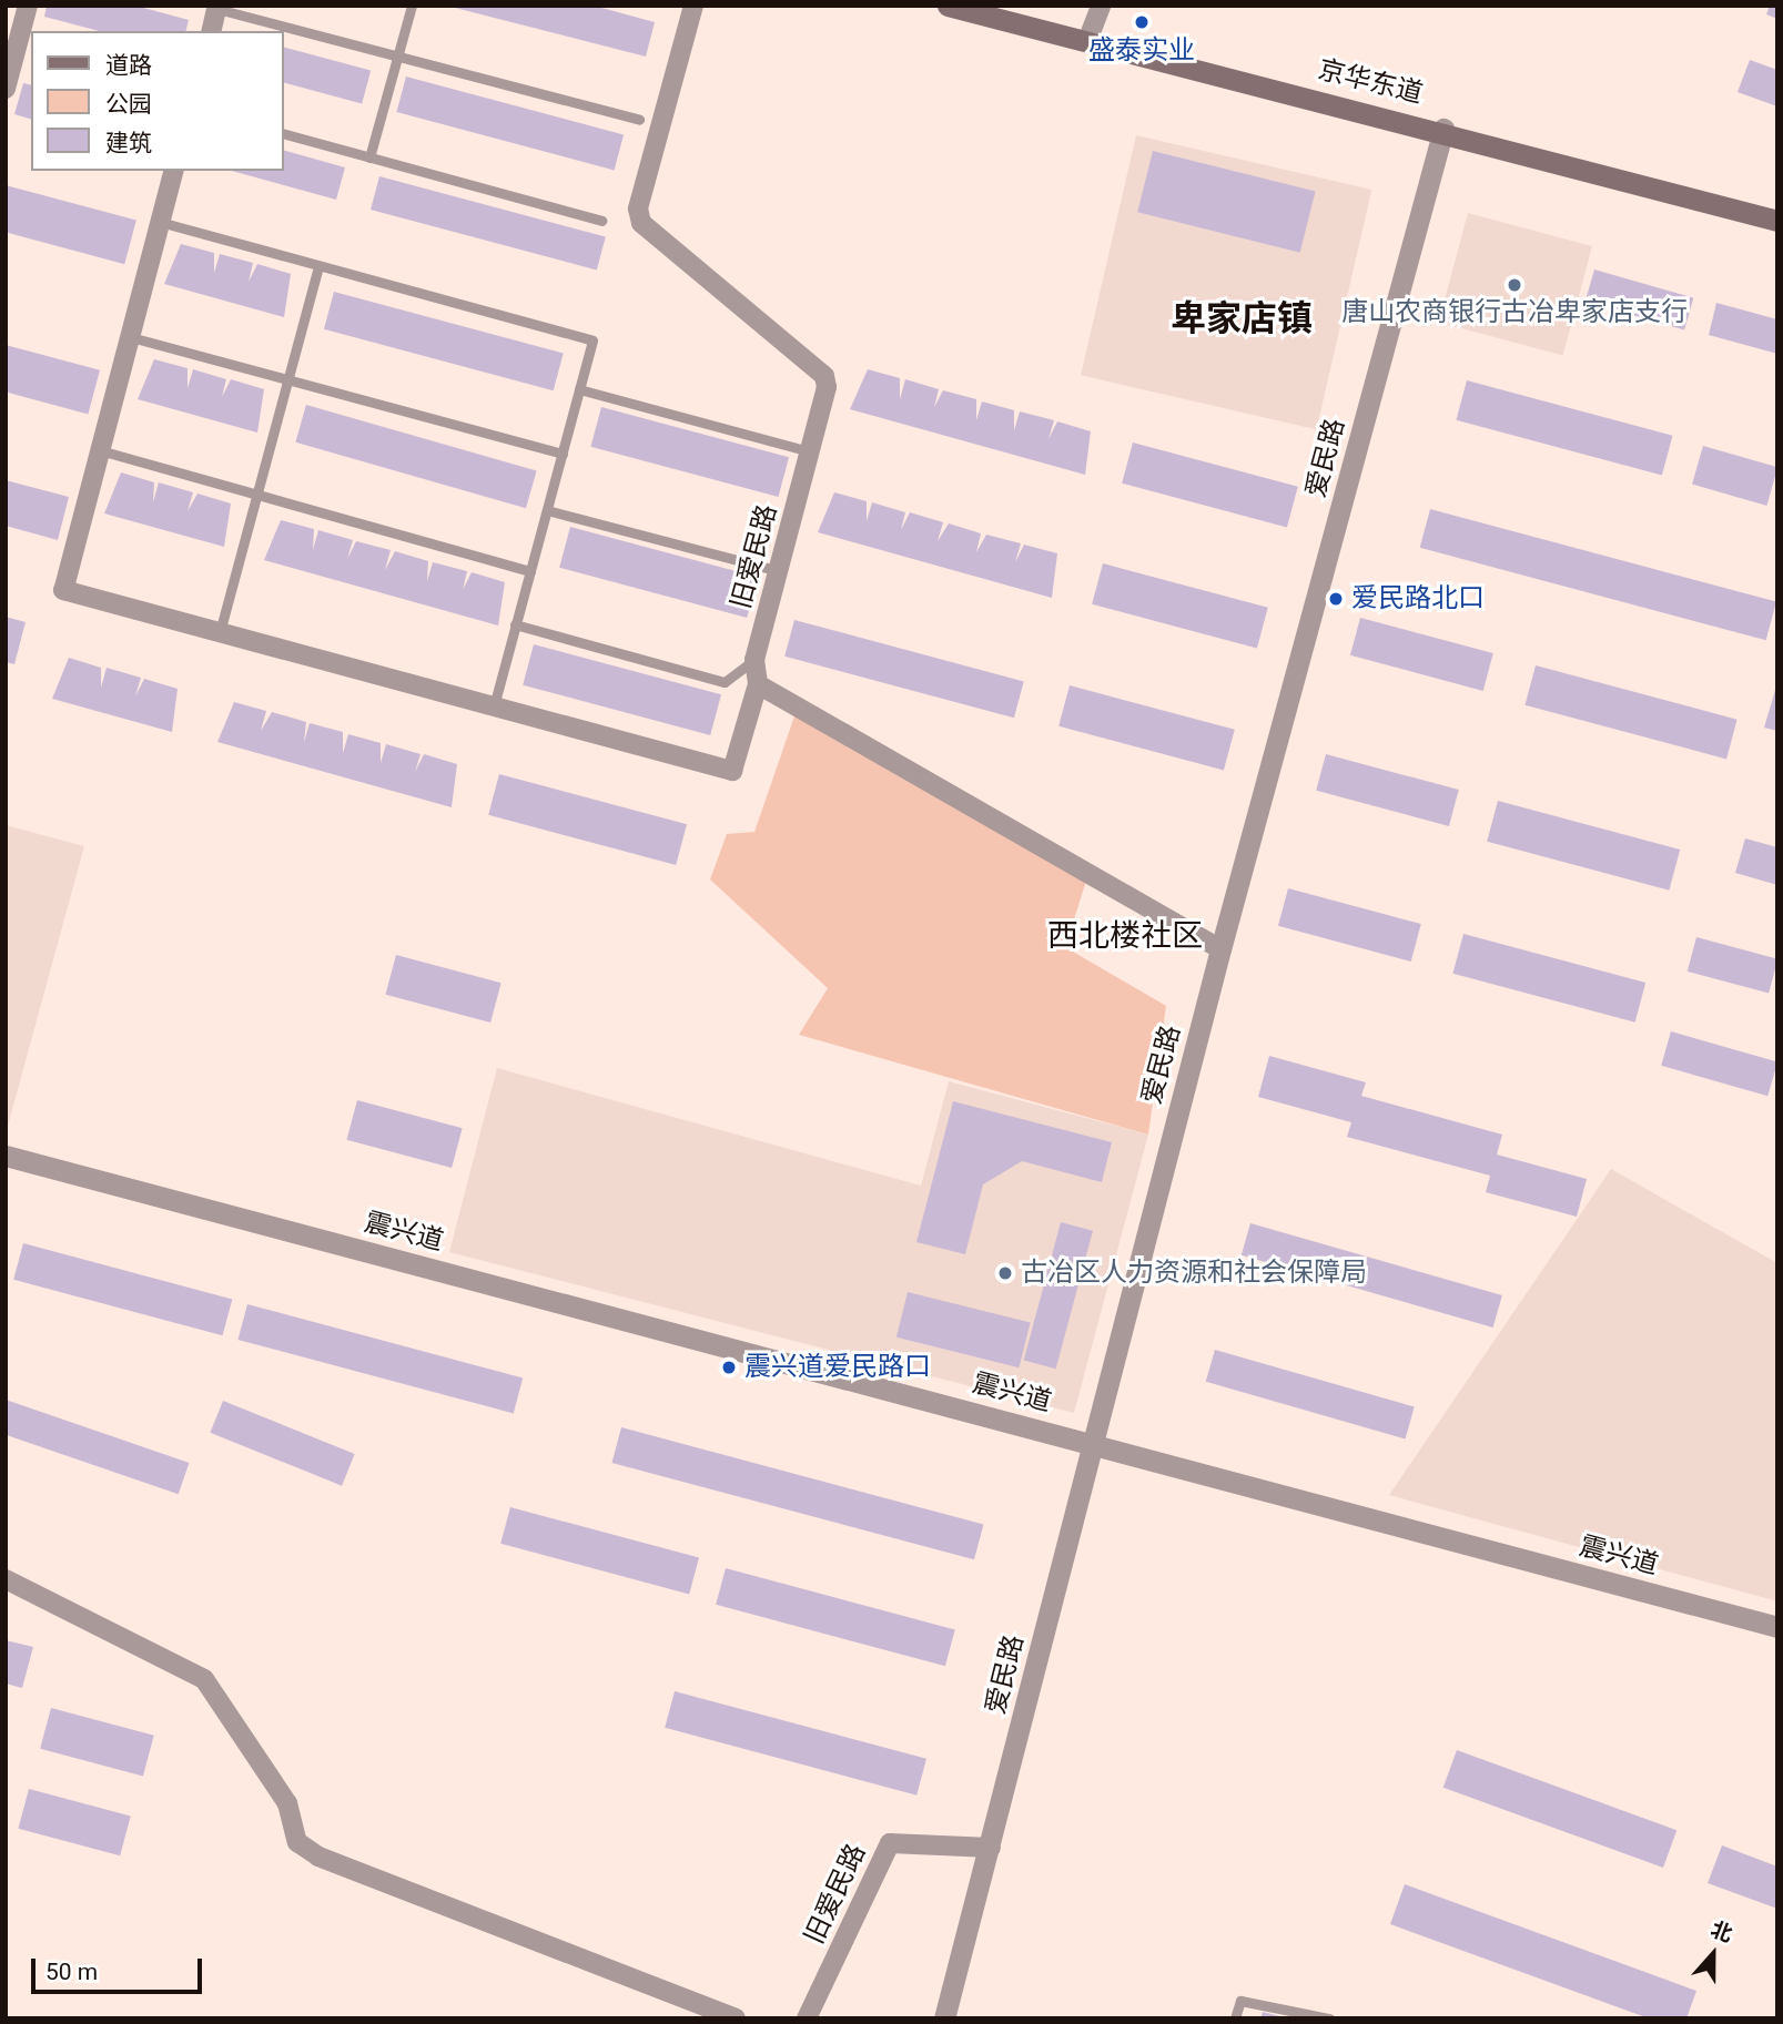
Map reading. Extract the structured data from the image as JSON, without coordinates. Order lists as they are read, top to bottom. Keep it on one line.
{"streets":{"main road":["京华东道"],"street":["爱民路","旧爱民路","震兴道"]},"crossings":[["京华东道","爱民路"],["爱民路","旧爱民路"],["爱民路","震兴道"]],"districts":["卑家店镇","西北楼社区"],"places":["盛泰实业","唐山农商银行古冶卑家店支行","爱民路北口","古冶区人力资源和社会保障局","震兴道爱民路口"],"legend":["道路","公园","建筑"],"scale_bar":"50 m","north":"top"}
